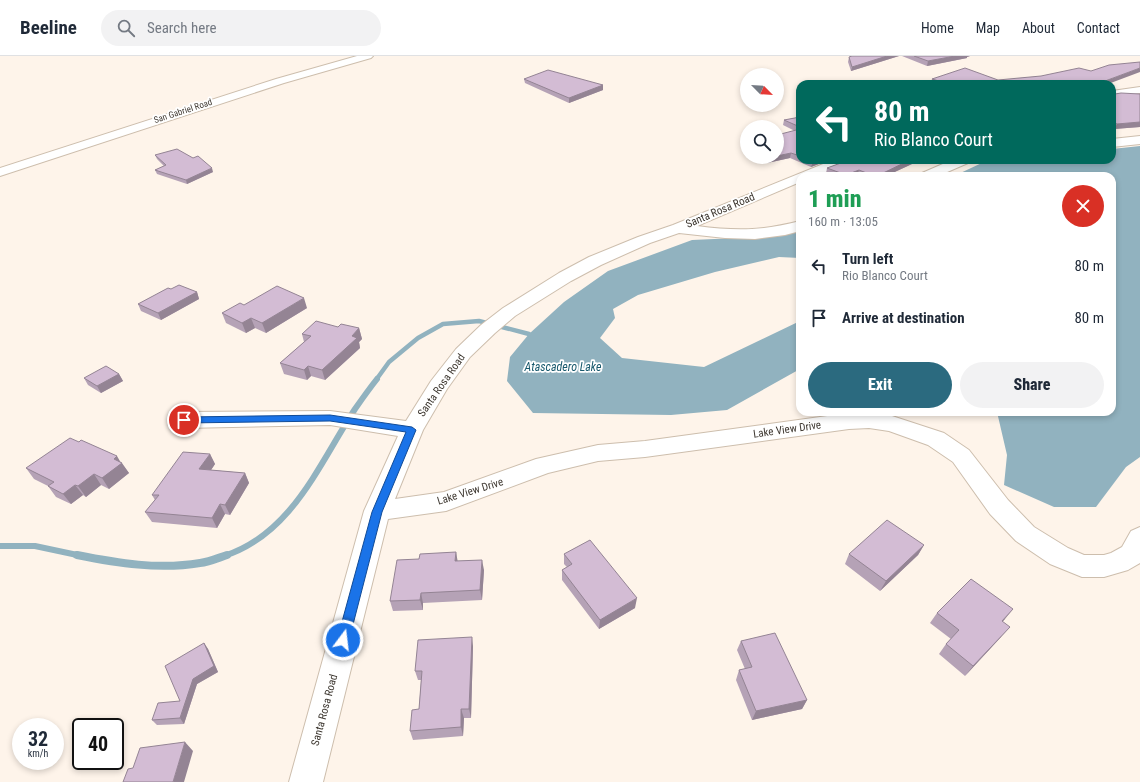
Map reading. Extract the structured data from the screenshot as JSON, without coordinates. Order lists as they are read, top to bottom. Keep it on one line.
{"streets":{"street":["San Gabriel Road","Santa Rosa Road","Lake View Drive"]},"crossings":[["Santa Rosa Road","Lake View Drive"]],"water":["Atascadero Lake"],"north":"bottom right","page":{"header":"Beeline","search":"Search here","nav":["Home","Map","About","Contact"],"turn":["80 m","Rio Blanco Court"],"heading":["1 min","160 m · 13:05"],"list":[{"name":"Turn left","note":"Rio Blanco Court","value":"80 m"},{"name":"Arrive at destination","value":"80 m"}],"buttons":["Exit","Share"],"speed":"32 km/h","limit":"40"}}
